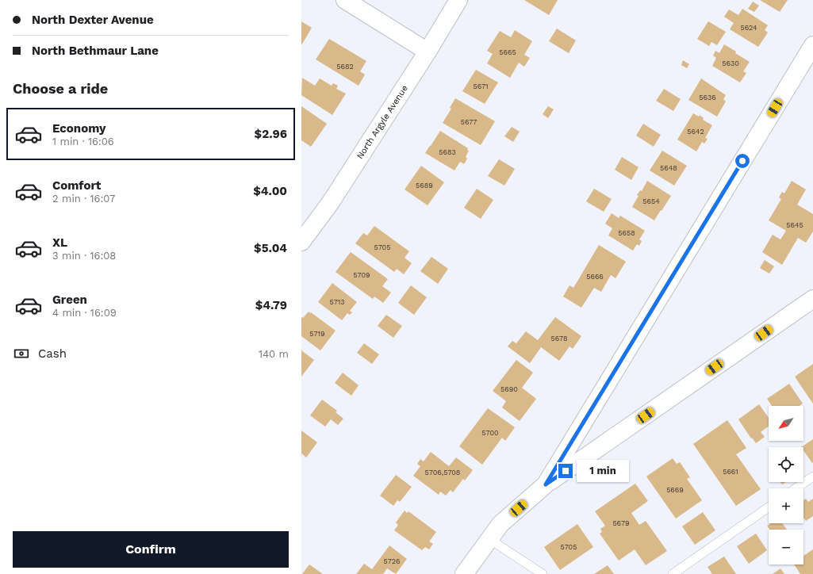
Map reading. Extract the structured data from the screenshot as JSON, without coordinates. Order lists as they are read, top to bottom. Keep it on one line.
{"streets":{"street":["North Argyle Avenue"]},"house_numbers":["5624","5665","5630","5682","5671","5636","5677","5642","5683","5648","5689","5654","5645","5658","5705","5709","5666","5713","5719","5678","5690","5700","5661","5706,5708","5669","5679","5705","5726"],"north":"bottom left","page":{"banner":["North Dexter Avenue","North Bethmaur Lane"],"heading":"Choose a ride","list":[{"name":"Economy","note":"1 min · 16:06","value":"$2.96"},{"name":"Comfort","note":"2 min · 16:07","value":"$4.00"},{"name":"XL","note":"3 min · 16:08","value":"$5.04"},{"name":"Green","note":"4 min · 16:09","value":"$4.79"}],"pay":["Cash","140 m"],"map_buttons":["+","−"],"bubble":"1 min","buttons":"Confirm"}}
